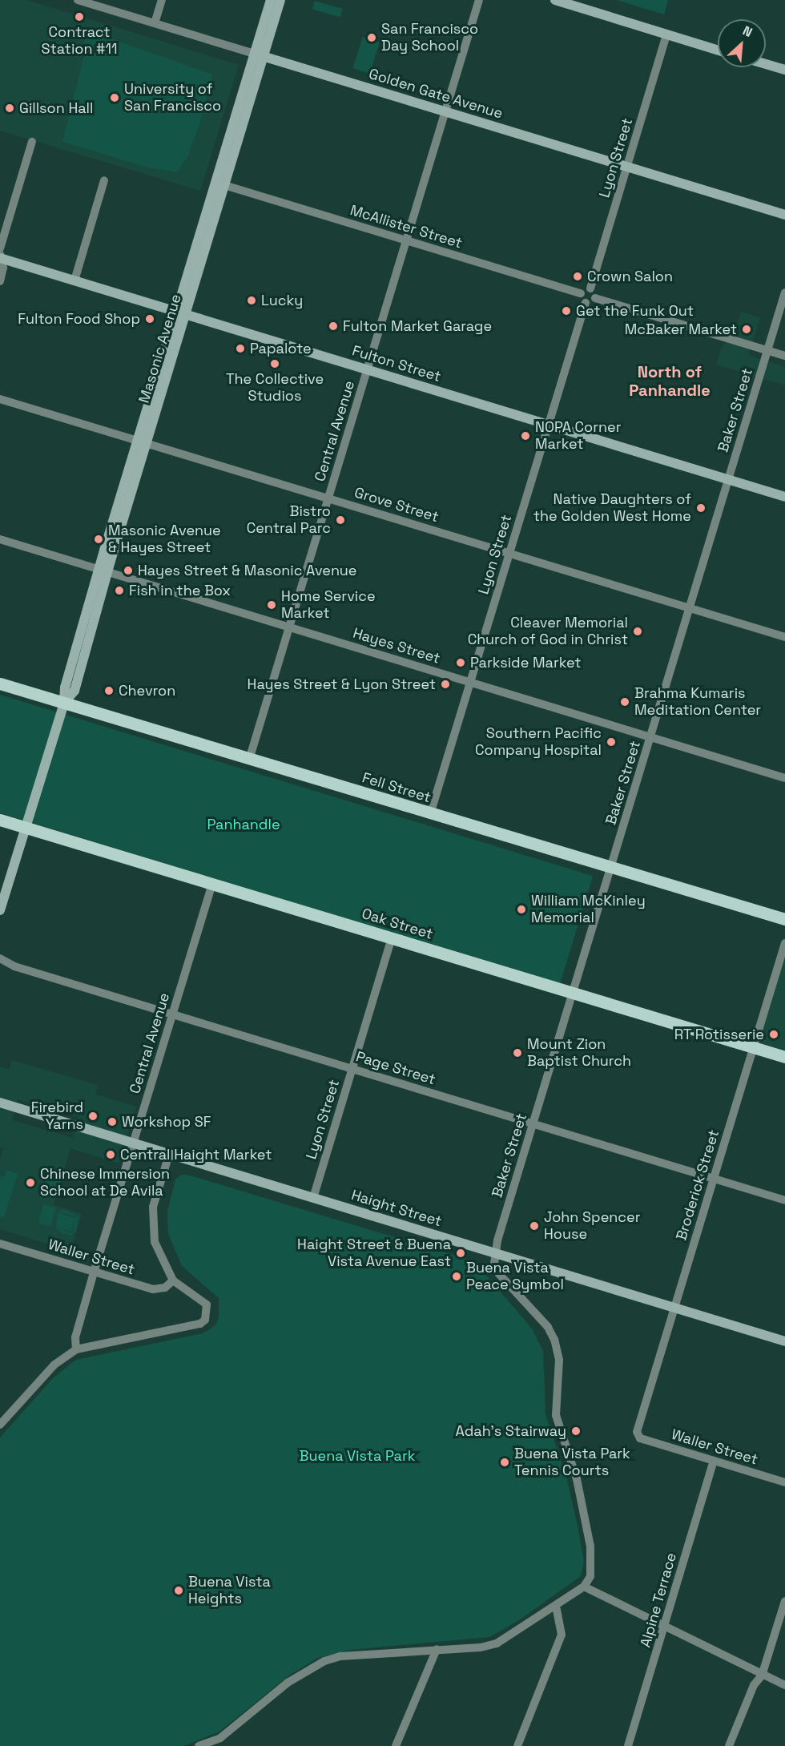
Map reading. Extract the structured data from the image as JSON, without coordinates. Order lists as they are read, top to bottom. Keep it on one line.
{"streets":{"main road":["Fell Street","Oak Street"],"street":["Golden Gate Avenue","Lyon Street","McAllister Street","Masonic Avenue","Fulton Street","Baker Street","Central Avenue","Grove Street","Hayes Street","Page Street","Broderick Street","Haight Street","Waller Street","Alpine Terrace"]},"crossings":[["Golden Gate Avenue","Lyon Street"],["Golden Gate Avenue","Masonic Avenue"],["Golden Gate Avenue","Central Avenue"],["Lyon Street","Fulton Street"],["Lyon Street","Grove Street"],["Lyon Street","Hayes Street"],["Lyon Street","Fell Street"],["Lyon Street","Oak Street"],["Lyon Street","Page Street"],["Lyon Street","Haight Street"],["McAllister Street","Masonic Avenue"],["McAllister Street","Central Avenue"],["Masonic Avenue","Fulton Street"],["Masonic Avenue","Grove Street"],["Masonic Avenue","Hayes Street"],["Masonic Avenue","Fell Street"],["Masonic Avenue","Oak Street"],["Fulton Street","Baker Street"],["Fulton Street","Central Avenue"],["Baker Street","Grove Street"],["Baker Street","Hayes Street"],["Baker Street","Fell Street"],["Baker Street","Oak Street"],["Baker Street","Page Street"],["Baker Street","Haight Street"],["Central Avenue","Grove Street"],["Central Avenue","Hayes Street"],["Central Avenue","Fell Street"],["Central Avenue","Oak Street"],["Central Avenue","Page Street"],["Central Avenue","Haight Street"],["Central Avenue","Waller Street"],["Oak Street","Broderick Street"],["Page Street","Broderick Street"],["Broderick Street","Haight Street"],["Broderick Street","Waller Street"],["Waller Street","Alpine Terrace"]],"districts":["North of Panhandle"],"parks":["Panhandle","Buena Vista Park"],"places":["Contract Station #11","San Francisco Day School","University of San Francisco","Gillson Hall","Crown Salon","Lucky","Get the Funk Out","Fulton Food Shop","Fulton Market Garage","McBaker Market","Papalote","The Collective Studios","NOPA Corner Market","Native Daughters of the Golden West Home","Bistro Central Parc","Masonic Avenue & Hayes Street","Hayes Street & Masonic Avenue","Fish in the Box","Home Service Market","Cleaver Memorial Church of God in Christ","Parkside Market","Hayes Street & Lyon Street","Chevron","Brahma Kumaris Meditation Center","Southern Pacific Company Hospital","William McKinley Memorial","RT Rotisserie","Mount Zion Baptist Church","Firebird Yarns","Workshop SF","Central Haight Market","Chinese Immersion School at De Avila","John Spencer House","Haight Street & Buena Vista Avenue East","Buena Vista Peace Symbol","Adah’s Stairway","Buena Vista Park Tennis Courts","Buena Vista Heights"],"north":"top right"}
